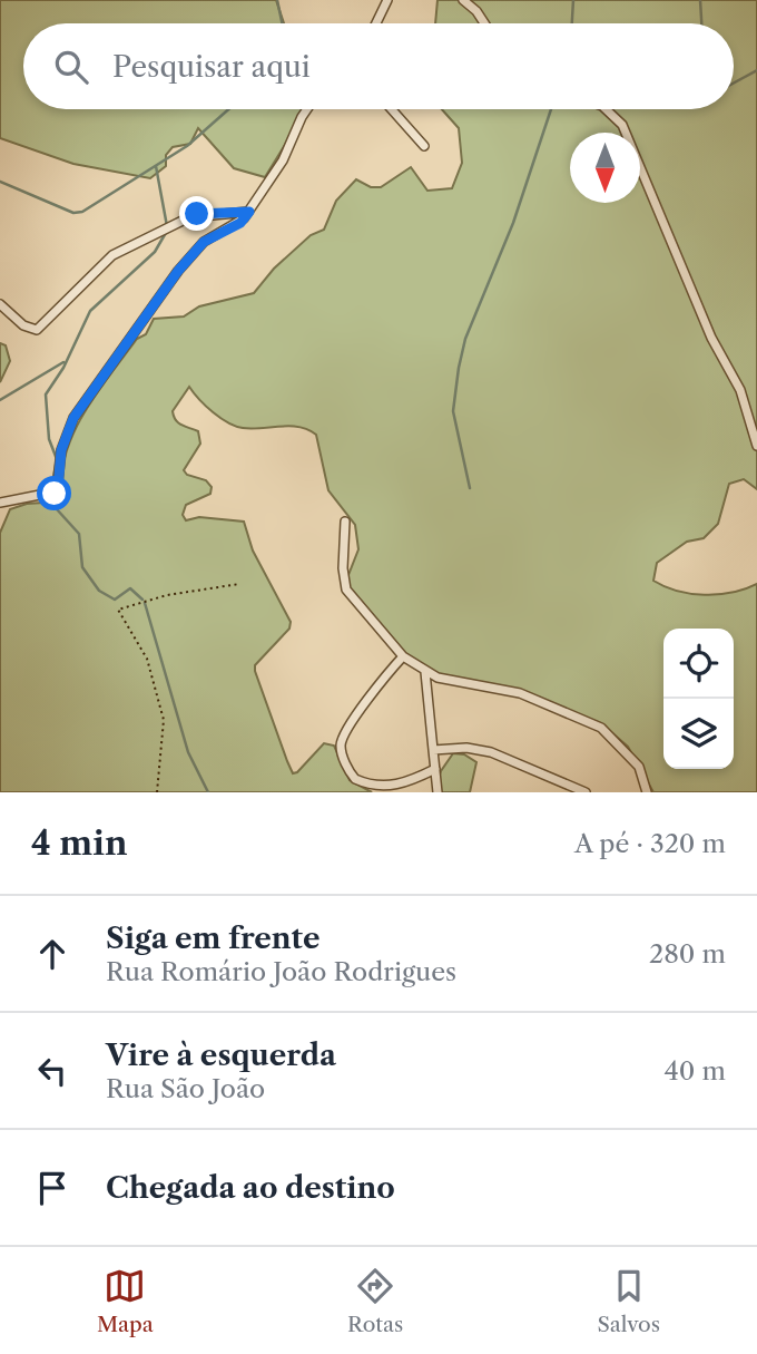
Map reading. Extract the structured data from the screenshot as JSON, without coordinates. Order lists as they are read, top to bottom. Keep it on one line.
{"north":"bottom","page":{"search":"Pesquisar aqui","heading":["4 min","A pé · 320 m"],"list":[["Siga em frente","Rua Romário João Rodrigues","280 m"],["Vire à esquerda","Rua São João","40 m"],"Chegada ao destino"],"nav":["Mapa","Rotas","Salvos"]}}
